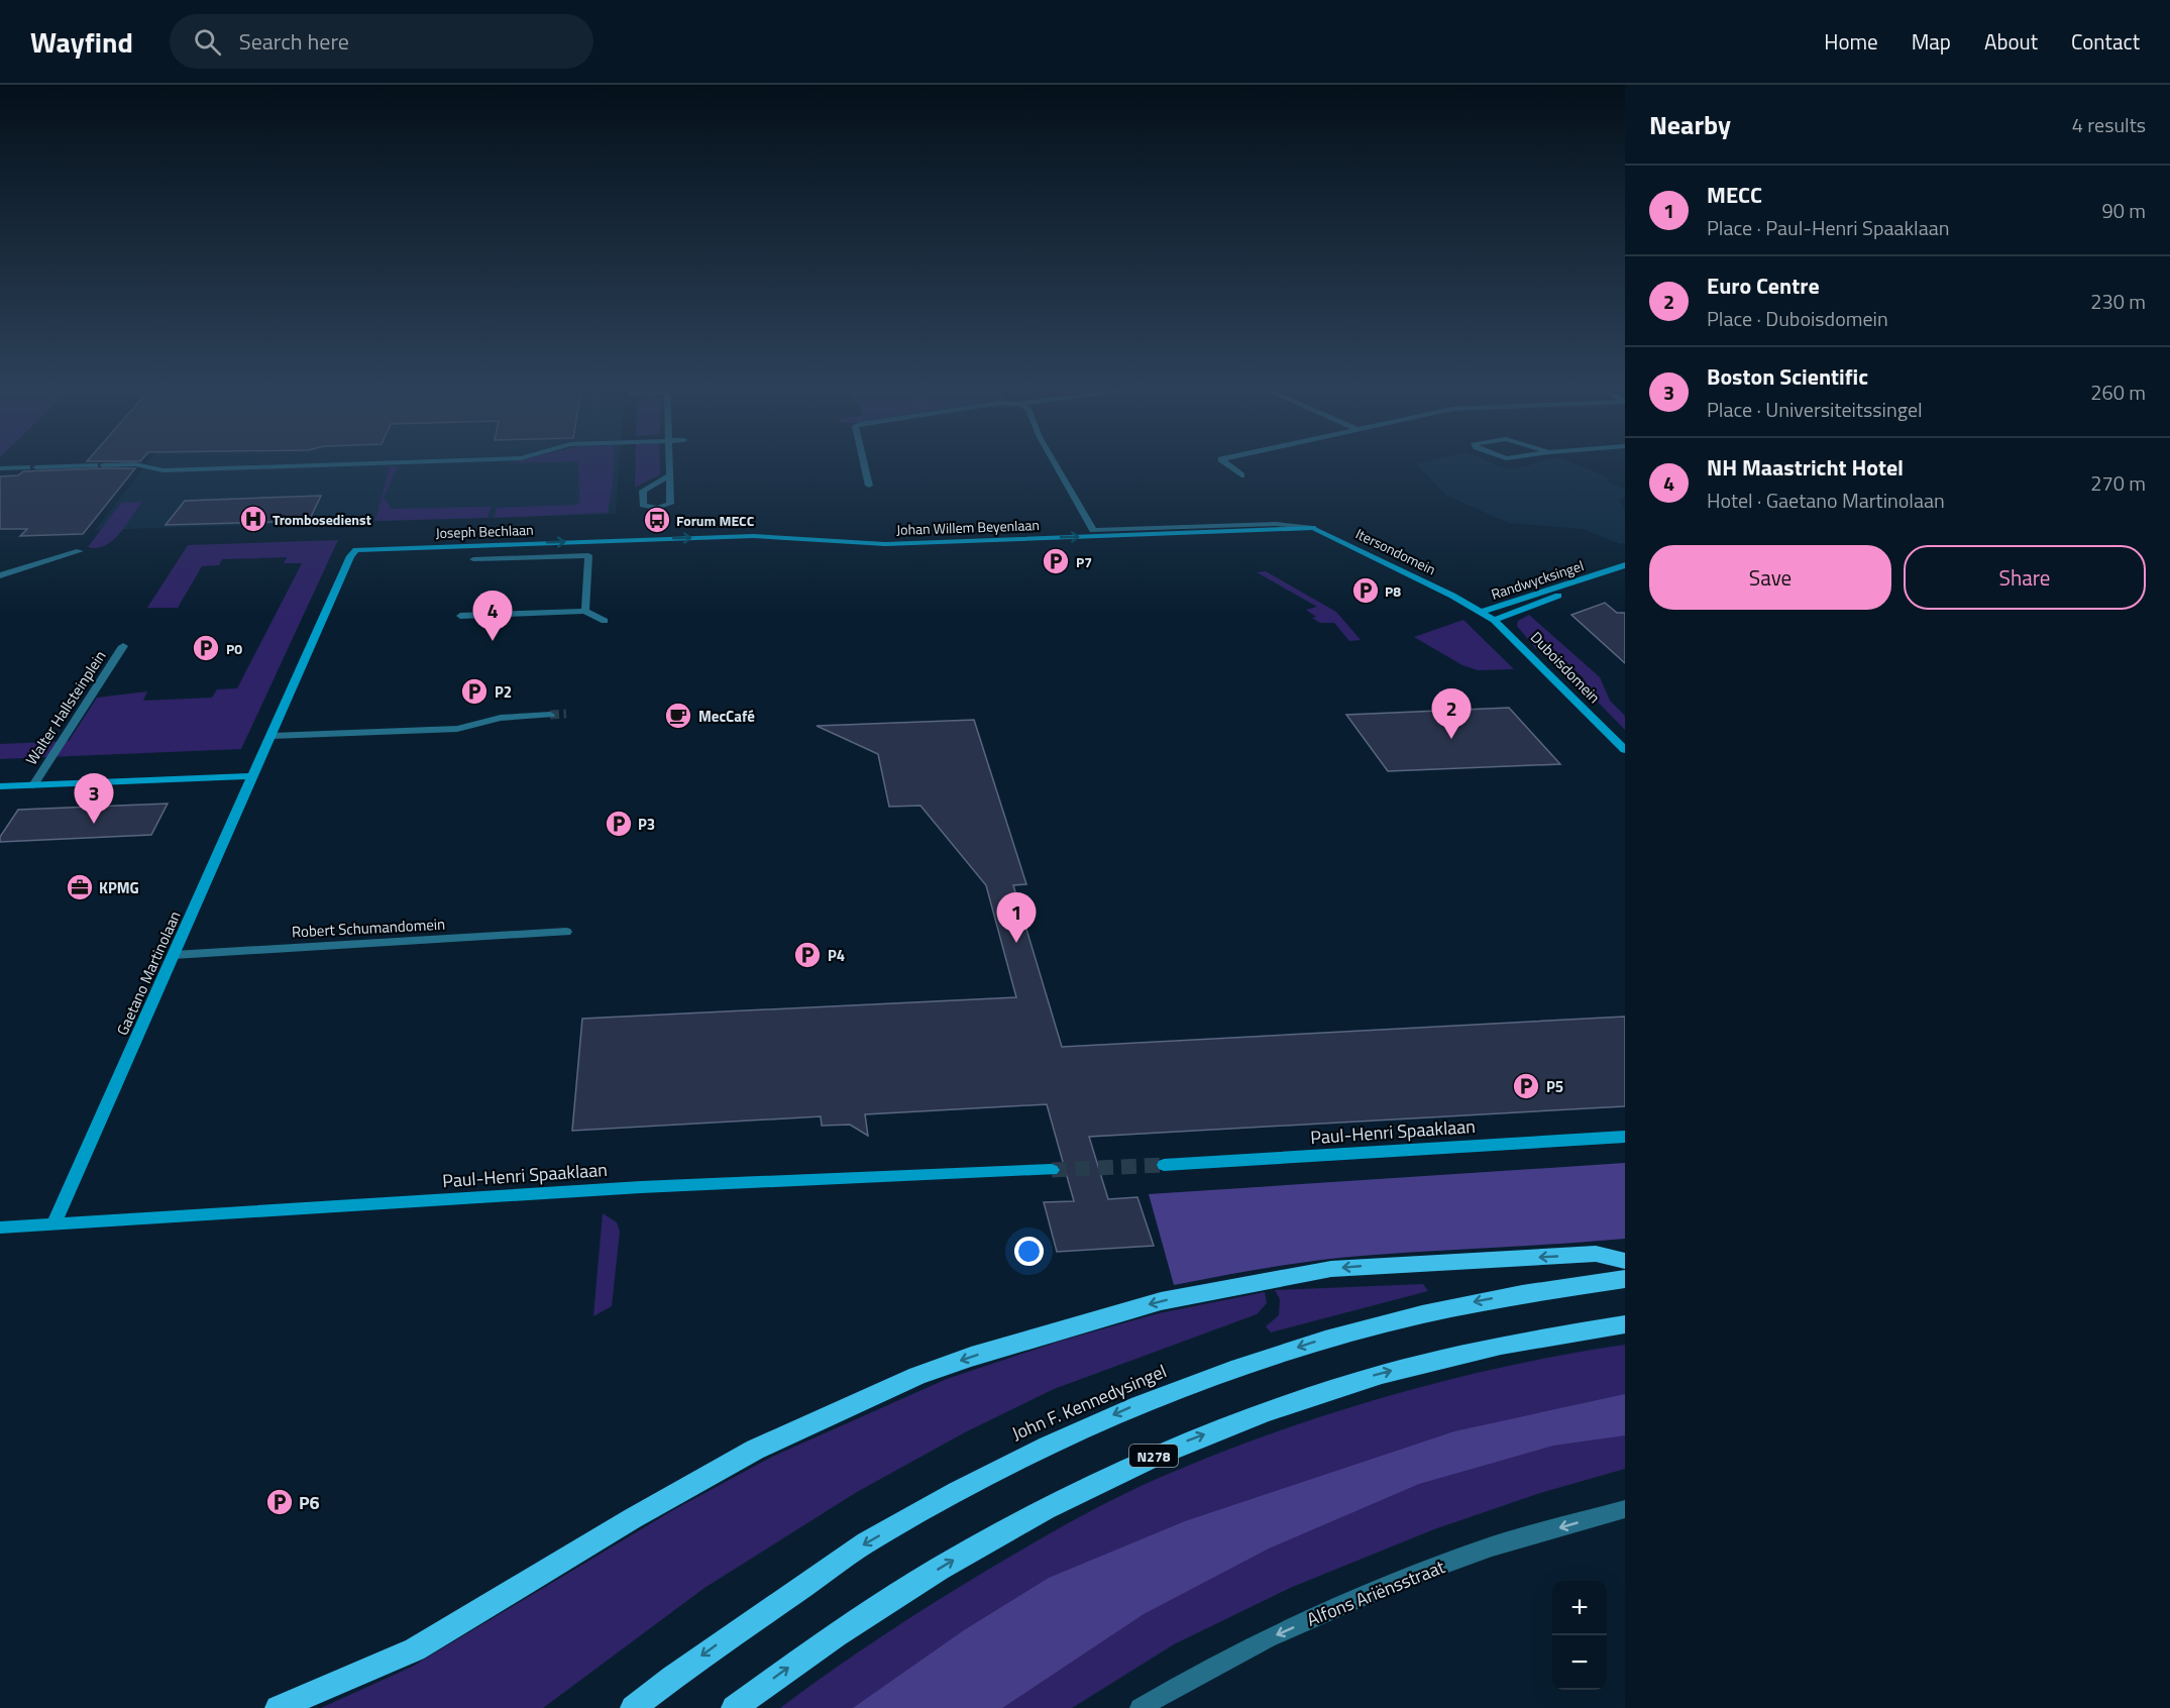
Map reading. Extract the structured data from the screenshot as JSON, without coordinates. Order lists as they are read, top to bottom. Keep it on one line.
{"streets":{"main road":["John F. Kennedysingel","N278"],"street":["Johan Willem Beyenlaan","Joseph Bechlaan","Itersondomein","Randwycksingel","Duboisdomein","Walter Hallsteinplein","Robert Schumandomein","Gaetano Martinolaan","Paul-Henri Spaaklaan","Alfons Ariënsstraat"]},"crossings":[["Johan Willem Beyenlaan","Joseph Bechlaan"],["Johan Willem Beyenlaan","Itersondomein"],["Joseph Bechlaan","Gaetano Martinolaan"],["Itersondomein","Randwycksingel"],["Itersondomein","Duboisdomein"],["Randwycksingel","Duboisdomein"],["Robert Schumandomein","Gaetano Martinolaan"],["Gaetano Martinolaan","Paul-Henri Spaaklaan"]],"one_way":["Johan Willem Beyenlaan","Alfons Ariënsstraat"],"places":{"hospital":["Trombosedienst"],"bus stop":["Forum MECC"],"parking":["P7","P8","P0","P2","P3","P4","P5","P6"],"cafe":["MecCafé"],"office":["KPMG"]},"page":{"header":"Wayfind","search":"Search here","nav":["Home","Map","About","Contact"],"heading":["Nearby","4 results"],"list":[{"mark":"1","name":"MECC","note":"Place · Paul-Henri Spaaklaan","value":"90 m"},{"mark":"2","name":"Euro Centre","note":"Place · Duboisdomein","value":"230 m"},{"mark":"3","name":"Boston Scientific","note":"Place · Universiteitssingel","value":"260 m"},{"mark":"4","name":"NH Maastricht Hotel","note":"Hotel · Gaetano Martinolaan","value":"270 m"}],"buttons":["Save","Share"],"pins":["4","2","3","1"],"map_buttons":["+","−"]}}
